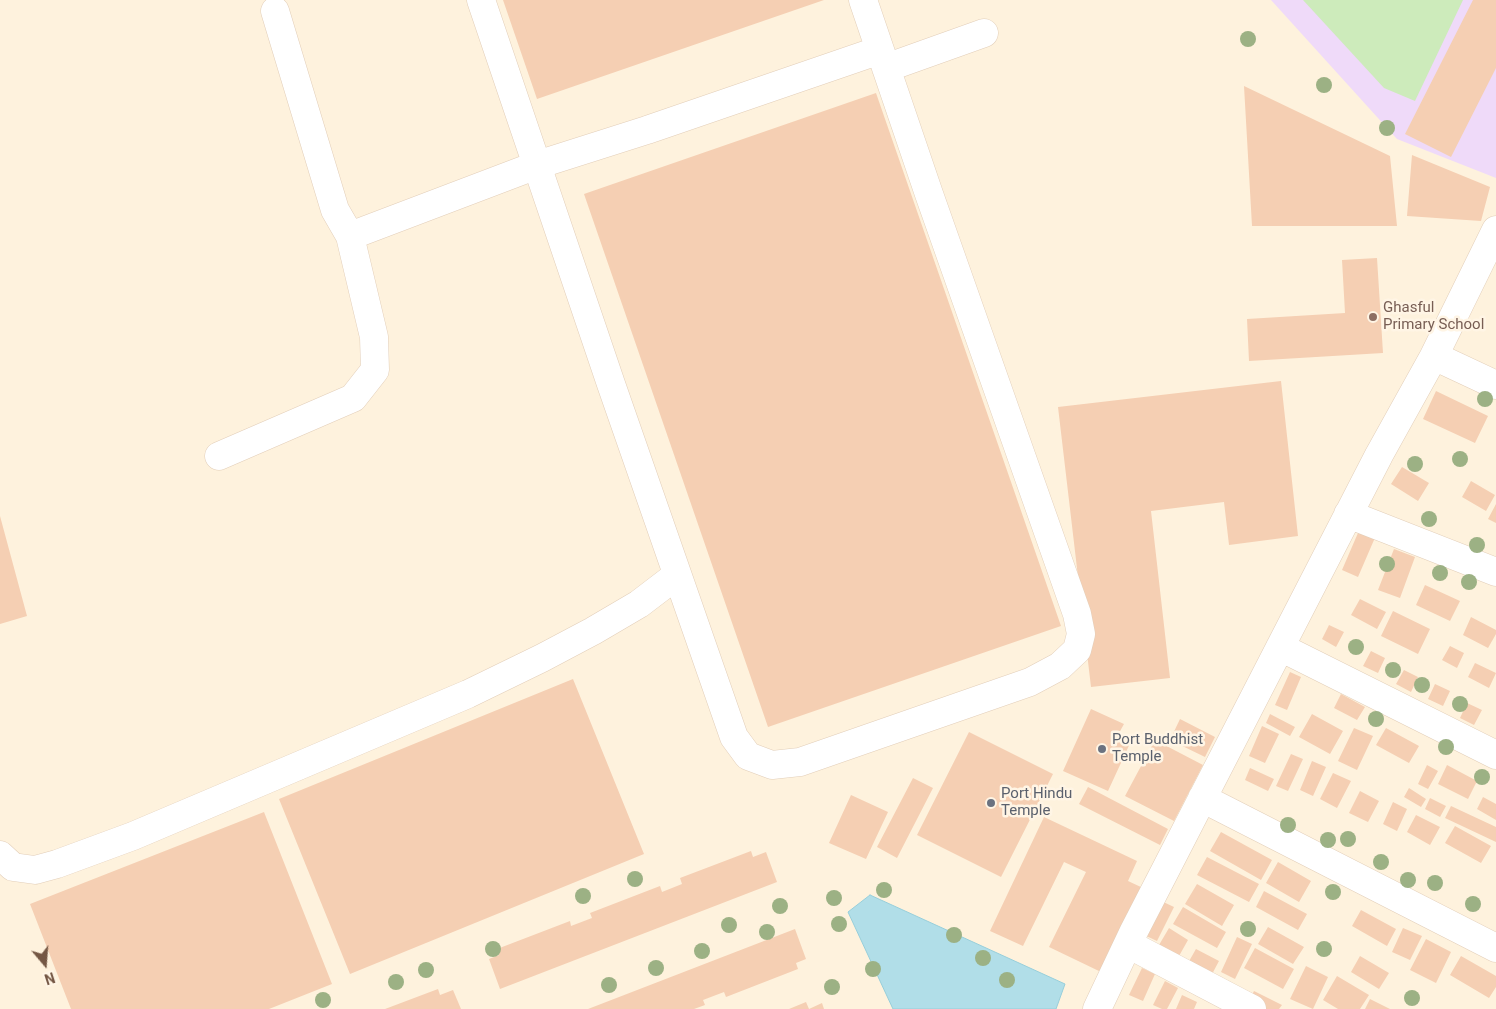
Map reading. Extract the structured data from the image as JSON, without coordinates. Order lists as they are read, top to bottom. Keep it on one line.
{"places":["Ghasful Primary School","Port Buddhist Temple","Port Hindu Temple"],"north":"bottom"}
